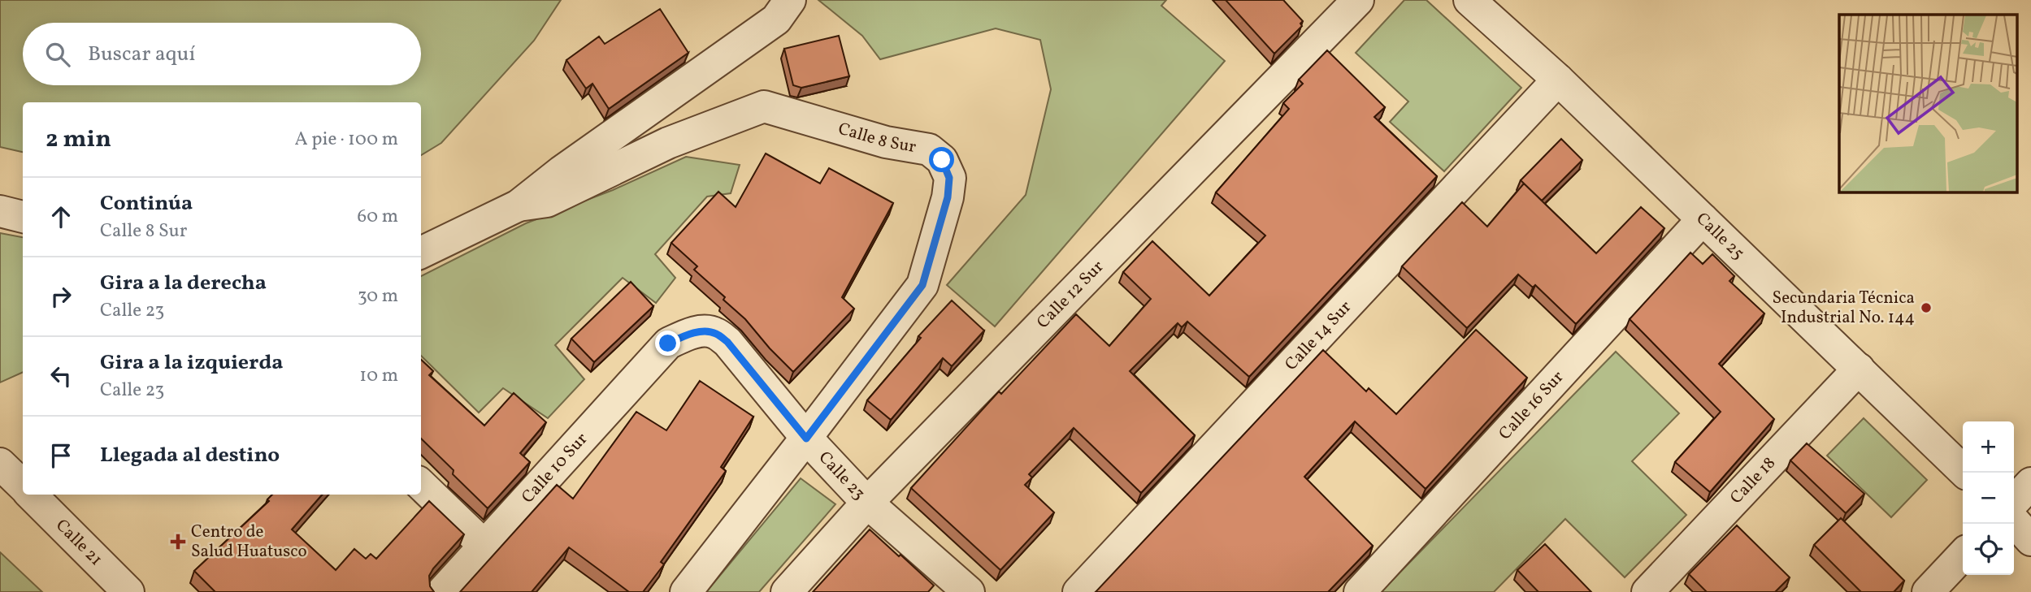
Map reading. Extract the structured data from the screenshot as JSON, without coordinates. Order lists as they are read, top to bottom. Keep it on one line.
{"streets":{"street":["Calle 8 Sur","Calle 25","Calle 12 Sur","Calle 14 Sur","Calle 16 Sur","Calle 10 Sur","Calle 23","Calle 18","Calle 21"]},"crossings":[["Calle 8 Sur","Calle 23"],["Calle 25","Calle 14 Sur"],["Calle 25","Calle 16 Sur"],["Calle 25","Calle 18"],["Calle 12 Sur","Calle 23"],["Calle 10 Sur","Calle 23"]],"places":{"other":["Secundaria Técnica Industrial No. 144"],"health":["Centro de Salud Huatusco"]},"page":{"search":"Buscar aquí","heading":["2 min","A pie · 100 m"],"list":[["Continúa","Calle 8 Sur","60 m"],["Gira a la derecha","Calle 23","30 m"],["Gira a la izquierda","Calle 23","10 m"],"Llegada al destino"],"map_buttons":["+","−"]}}
